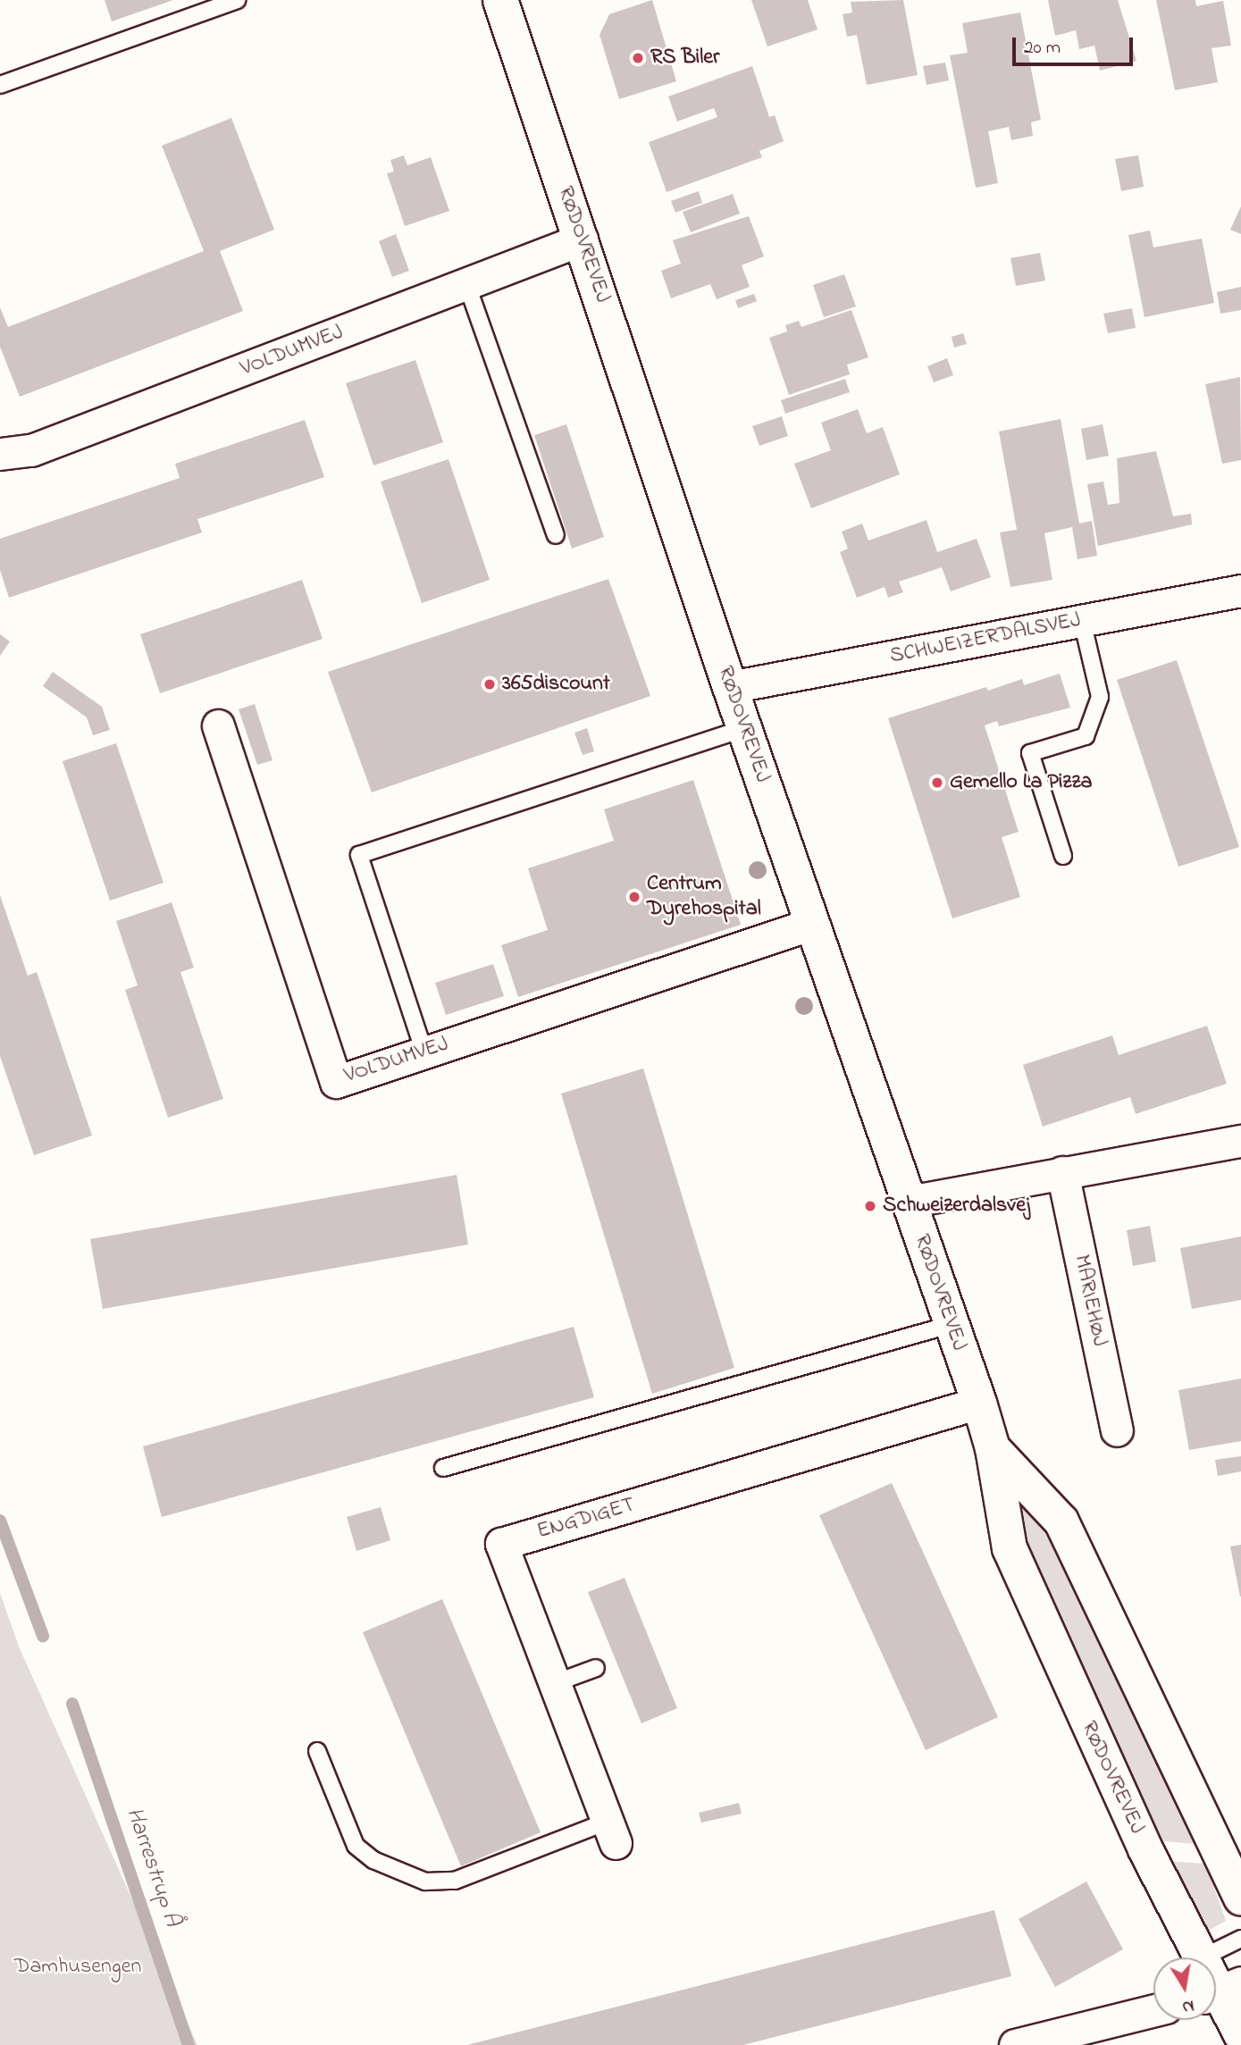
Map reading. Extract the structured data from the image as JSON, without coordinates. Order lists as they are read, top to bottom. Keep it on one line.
{"streets":{"street":["RØDOVREVEJ","VOLDUMVEJ","SCHWEIZERDALSVEJ","MARIEHØJ","ENGDIGET"]},"crossings":[["RØDOVREVEJ","VOLDUMVEJ"],["RØDOVREVEJ","SCHWEIZERDALSVEJ"],["RØDOVREVEJ","ENGDIGET"]],"water":["Harrestrup Å"],"parks":["Damhusengen"],"places":["RS Biler","365discount","Gemello La Pizza","Centrum Dyrehospital","Schweizerdalsvej"],"scale_bar":"20 m","north":"bottom"}
